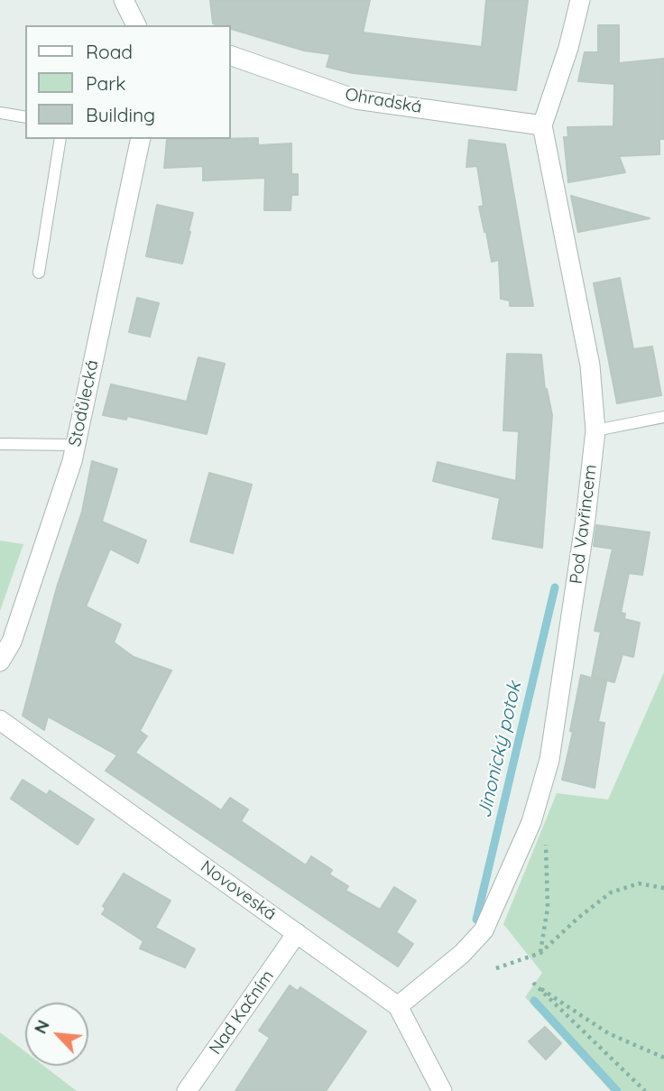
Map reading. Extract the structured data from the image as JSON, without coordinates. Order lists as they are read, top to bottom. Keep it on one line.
{"streets":{"street":["Ohradská","Stodůlecká","Pod Vavřincem","Novoveská","Nad Kačním"]},"crossings":[["Ohradská","Pod Vavřincem"],["Pod Vavřincem","Novoveská"],["Novoveská","Nad Kačním"]],"water":["Jinonický potok"],"legend":["Road","Park","Building"],"north":"top left"}
